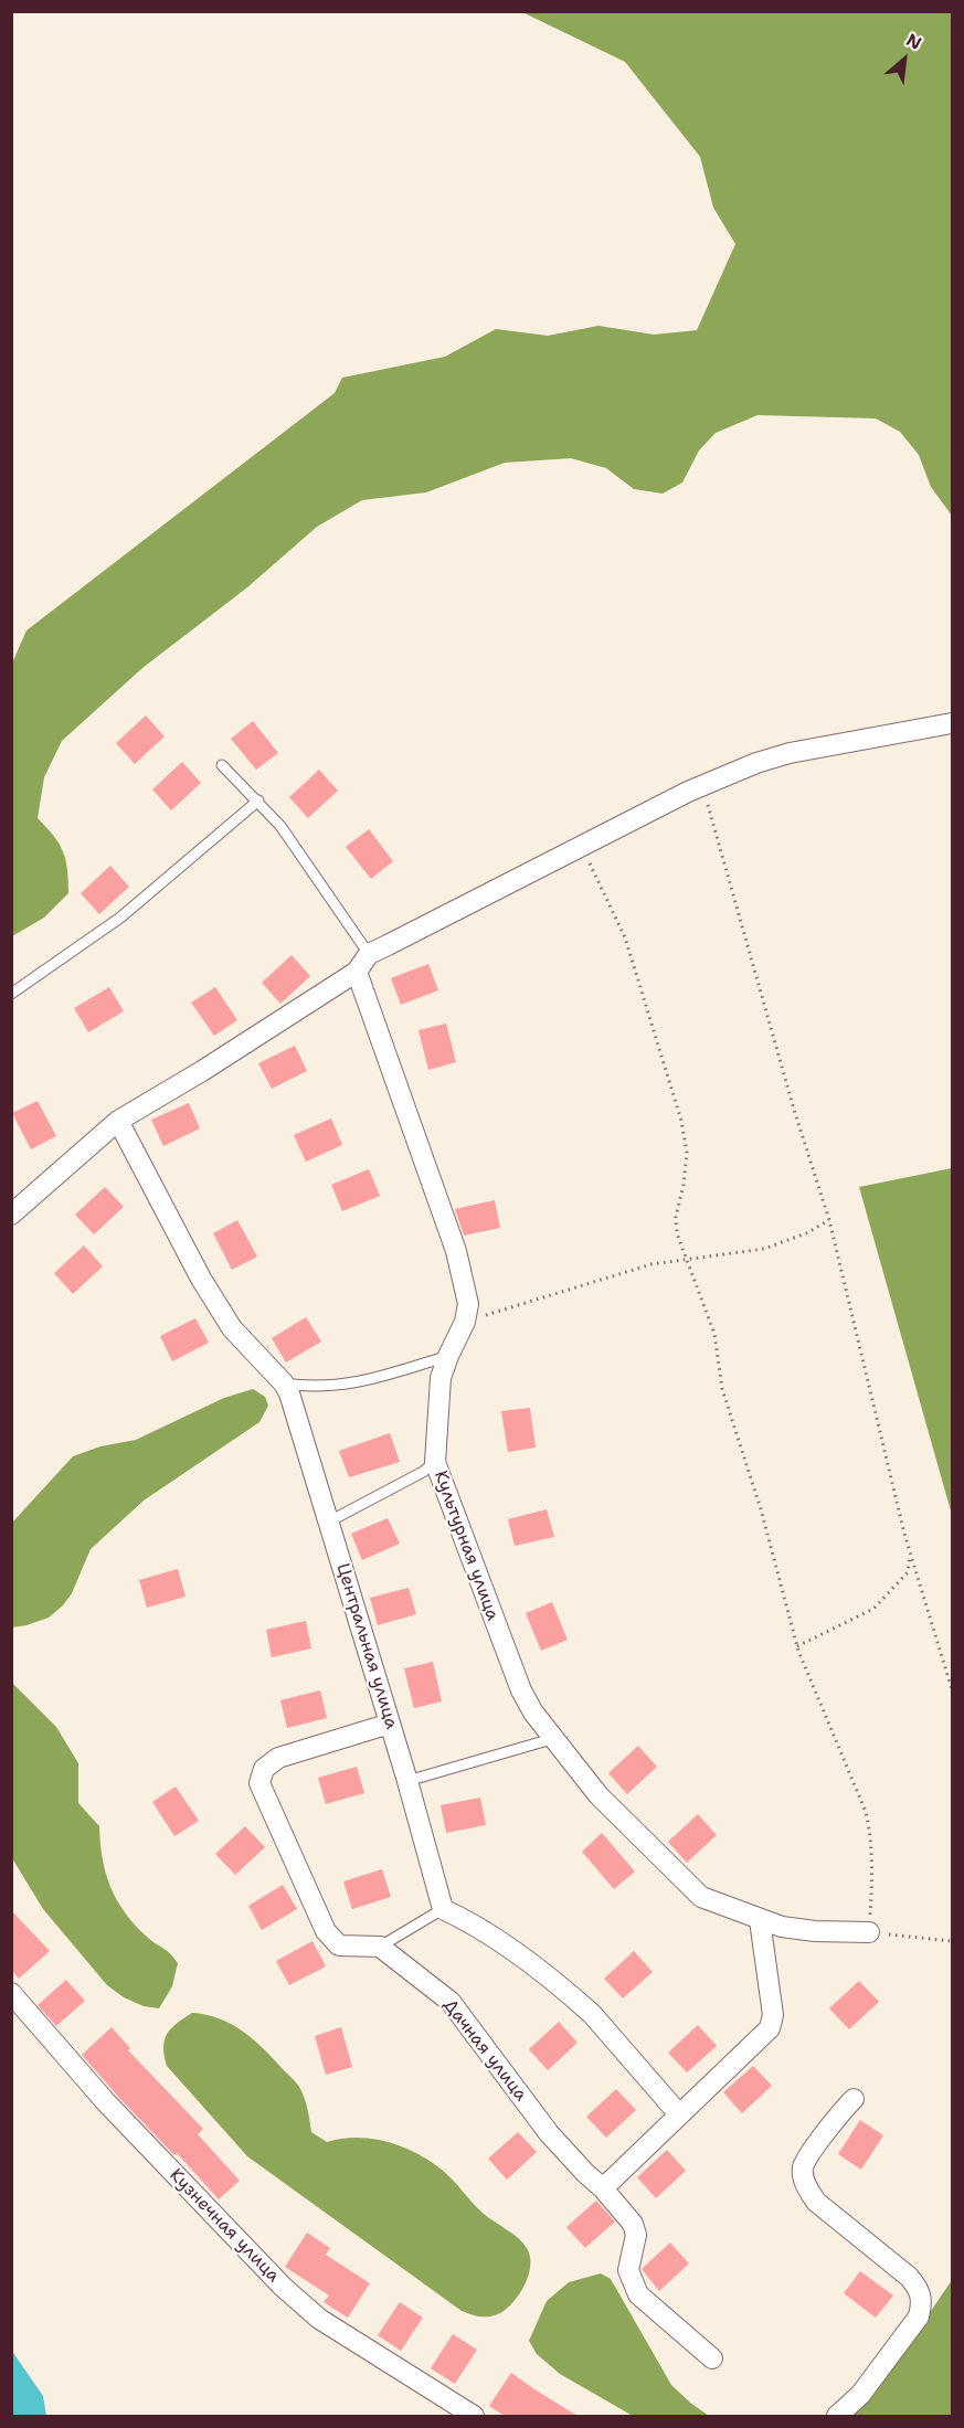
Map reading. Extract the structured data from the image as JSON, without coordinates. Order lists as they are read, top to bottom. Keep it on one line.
{"streets":{"street":["Культурная улица","Центральная улица","Дачная улица","Кузнечная улица"]},"north":"top right"}
